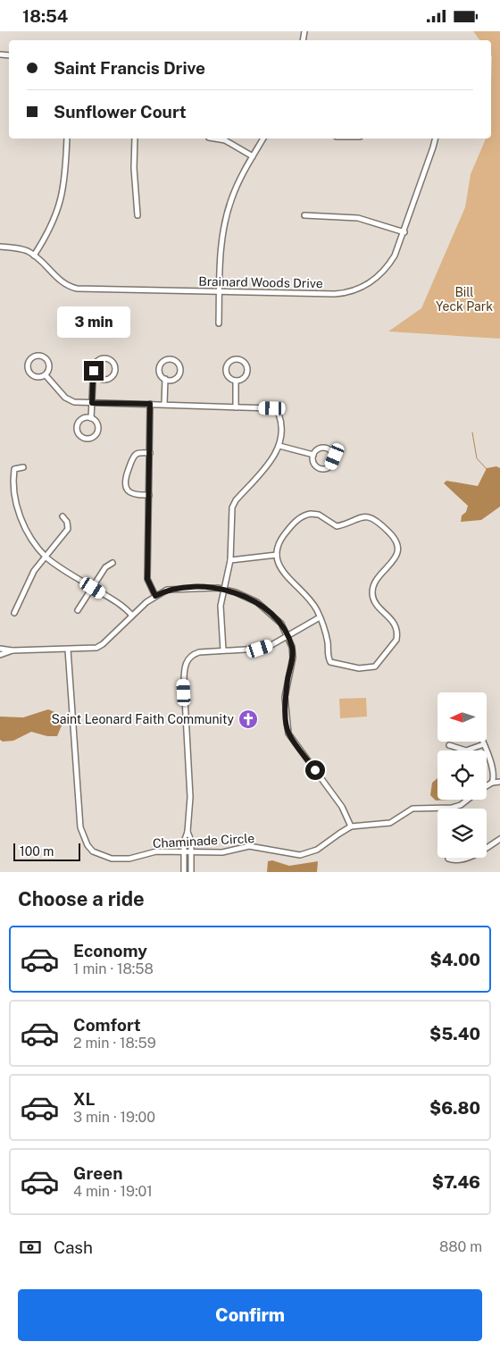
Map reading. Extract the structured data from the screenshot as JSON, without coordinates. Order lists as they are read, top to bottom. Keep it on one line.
{"streets":{"street":["Brainard Woods Drive","Chaminade Circle"]},"parks":["Bill Yeck Park"],"places":{"church":["Saint Leonard Faith Community"]},"scale_bar":"100 m","north":"left","page":{"status":"18:54","banner":["Saint Francis Drive","Sunflower Court"],"bubble":"3 min","scale":"100 m","heading":"Choose a ride","list":[{"name":"Economy","note":"1 min · 18:58","value":"$4.00"},{"name":"Comfort","note":"2 min · 18:59","value":"$5.40"},{"name":"XL","note":"3 min · 19:00","value":"$6.80"},{"name":"Green","note":"4 min · 19:01","value":"$7.46"}],"pay":["Cash","880 m"],"buttons":"Confirm"}}
